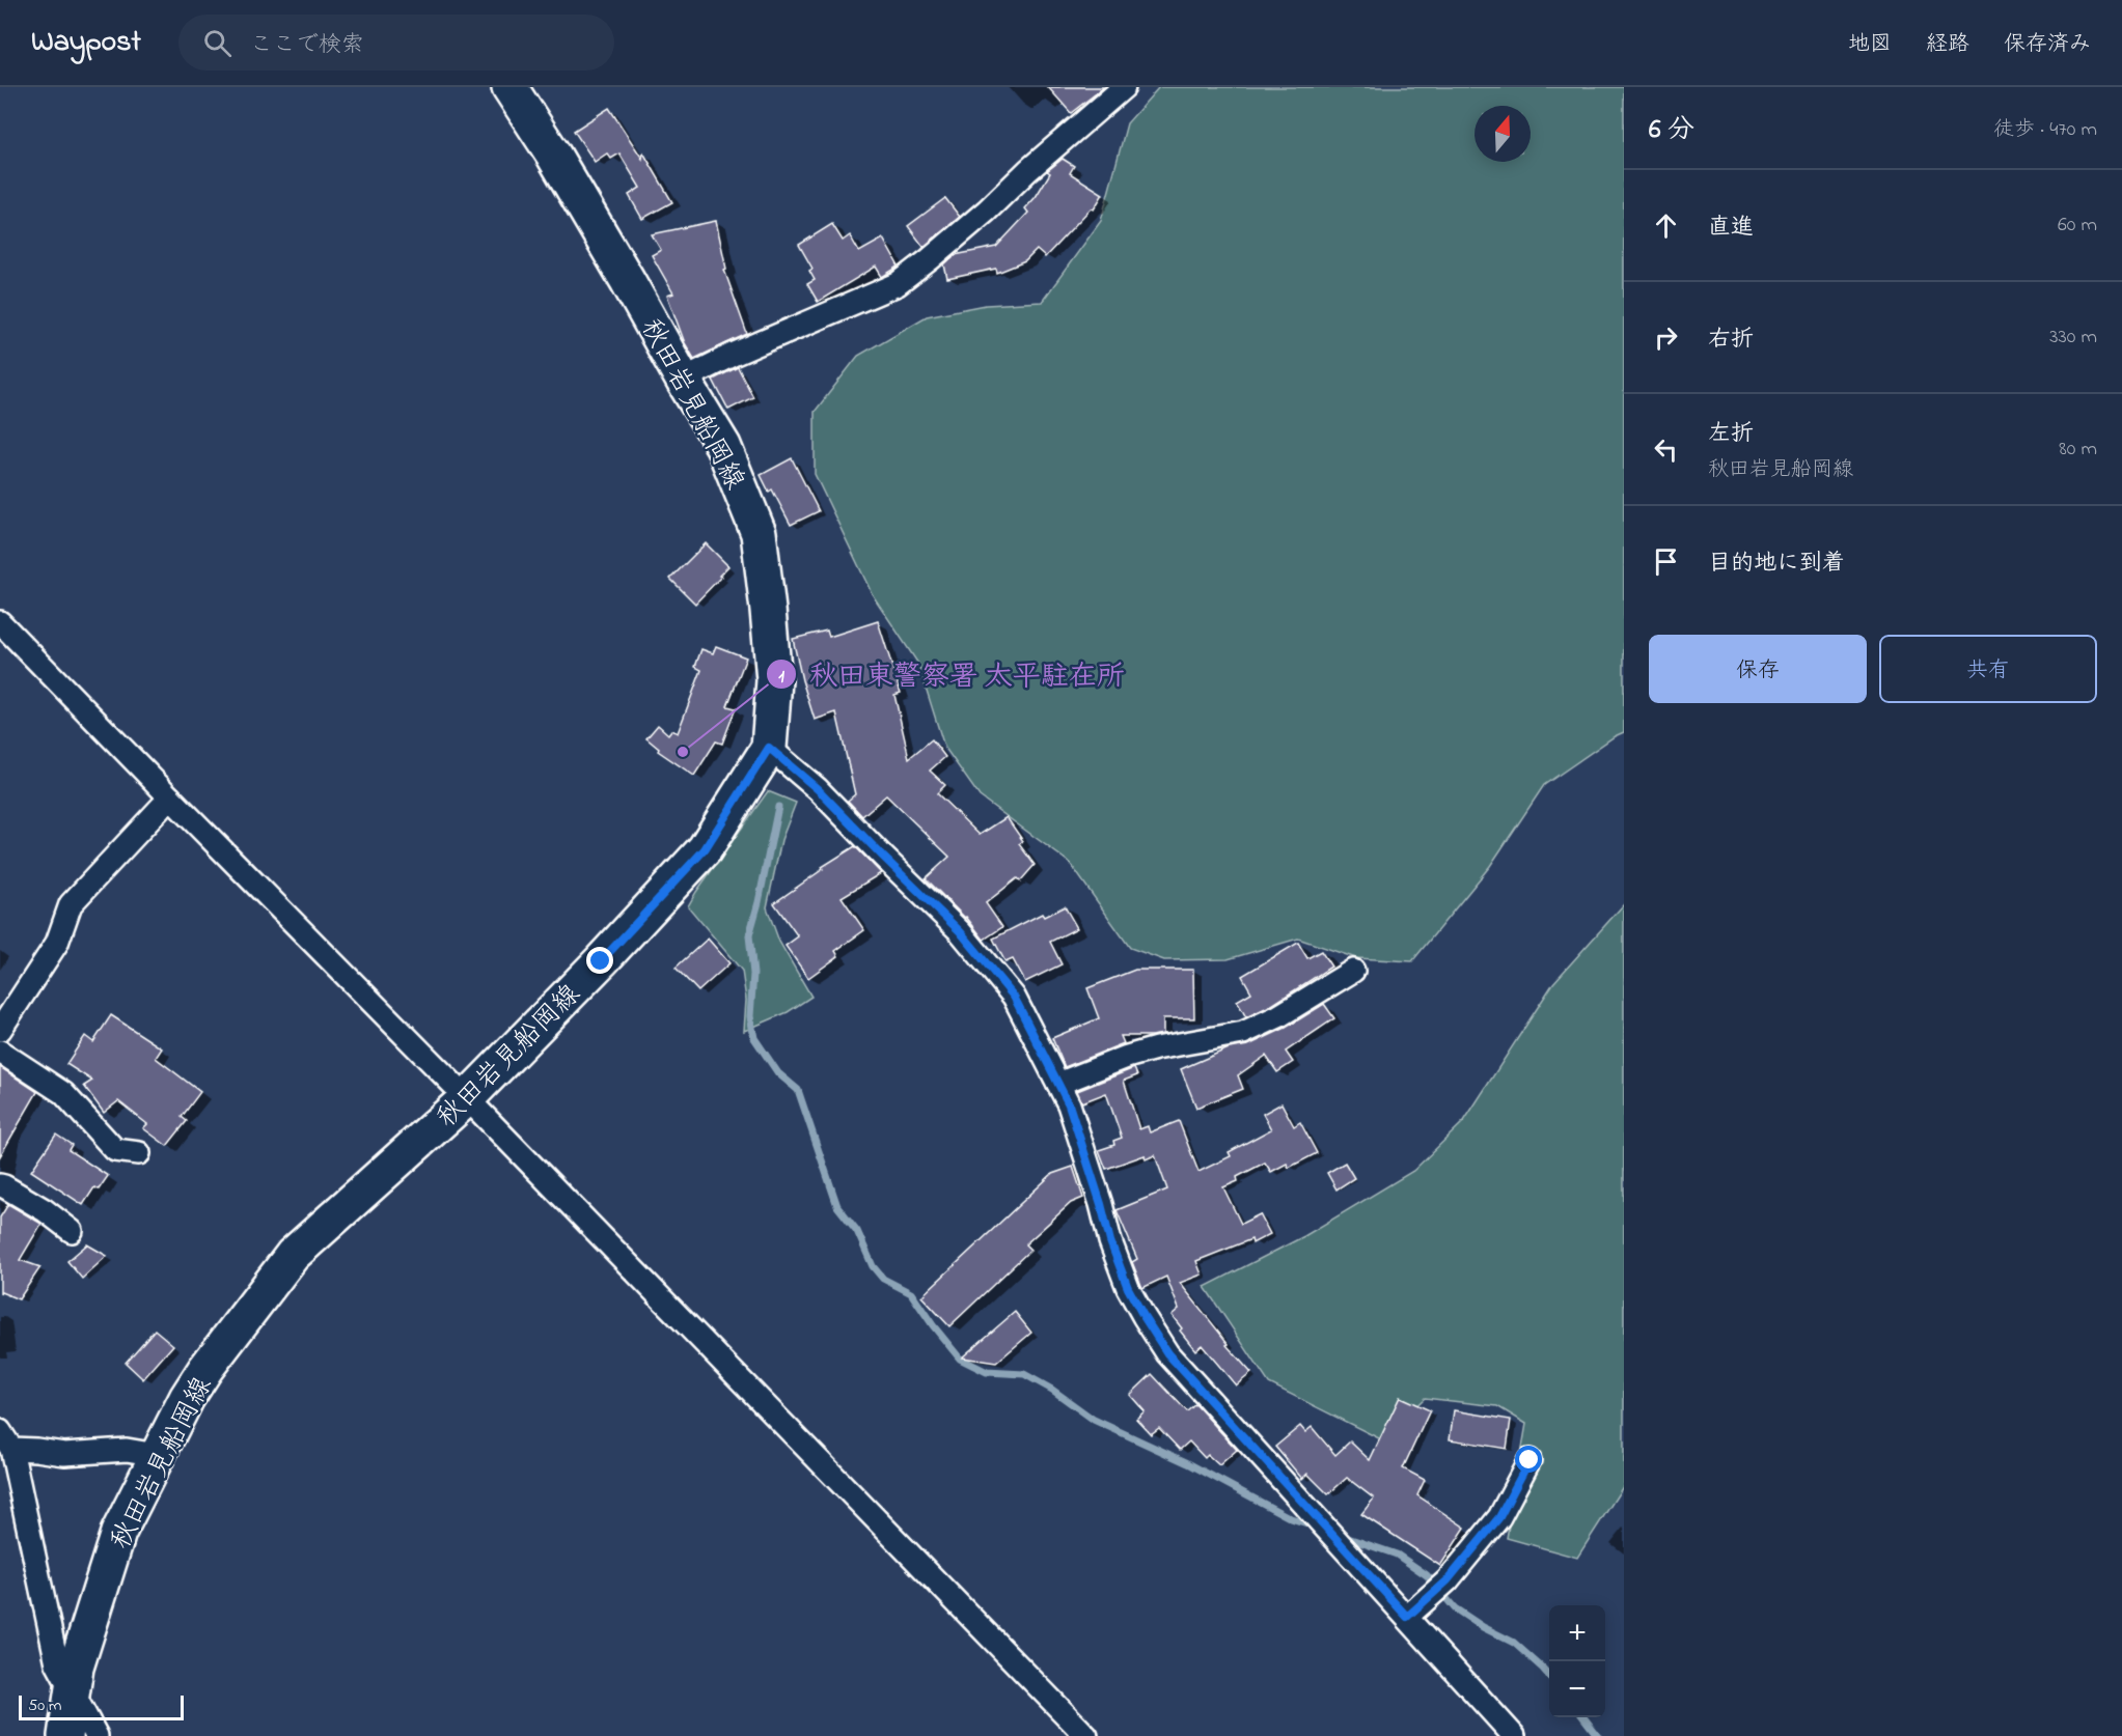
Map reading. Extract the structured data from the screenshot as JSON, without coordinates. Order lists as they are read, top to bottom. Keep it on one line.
{"streets":{"main road":["秋田岩見船岡線"]},"places":["秋田東警察署 太平駐在所"],"scale_bar":"50 m","north":"top","page":{"header":"Waypost","search":"ここで検索","nav":["地図","経路","保存済み"],"heading":["6 分","徒歩 · 470 m"],"list":[["直進","60 m"],["右折","330 m"],["左折","秋田岩見船岡線","80 m"],"目的地に到着"],"buttons":["保存","共有"],"map_buttons":["+","−"],"scale":"50 m"}}
